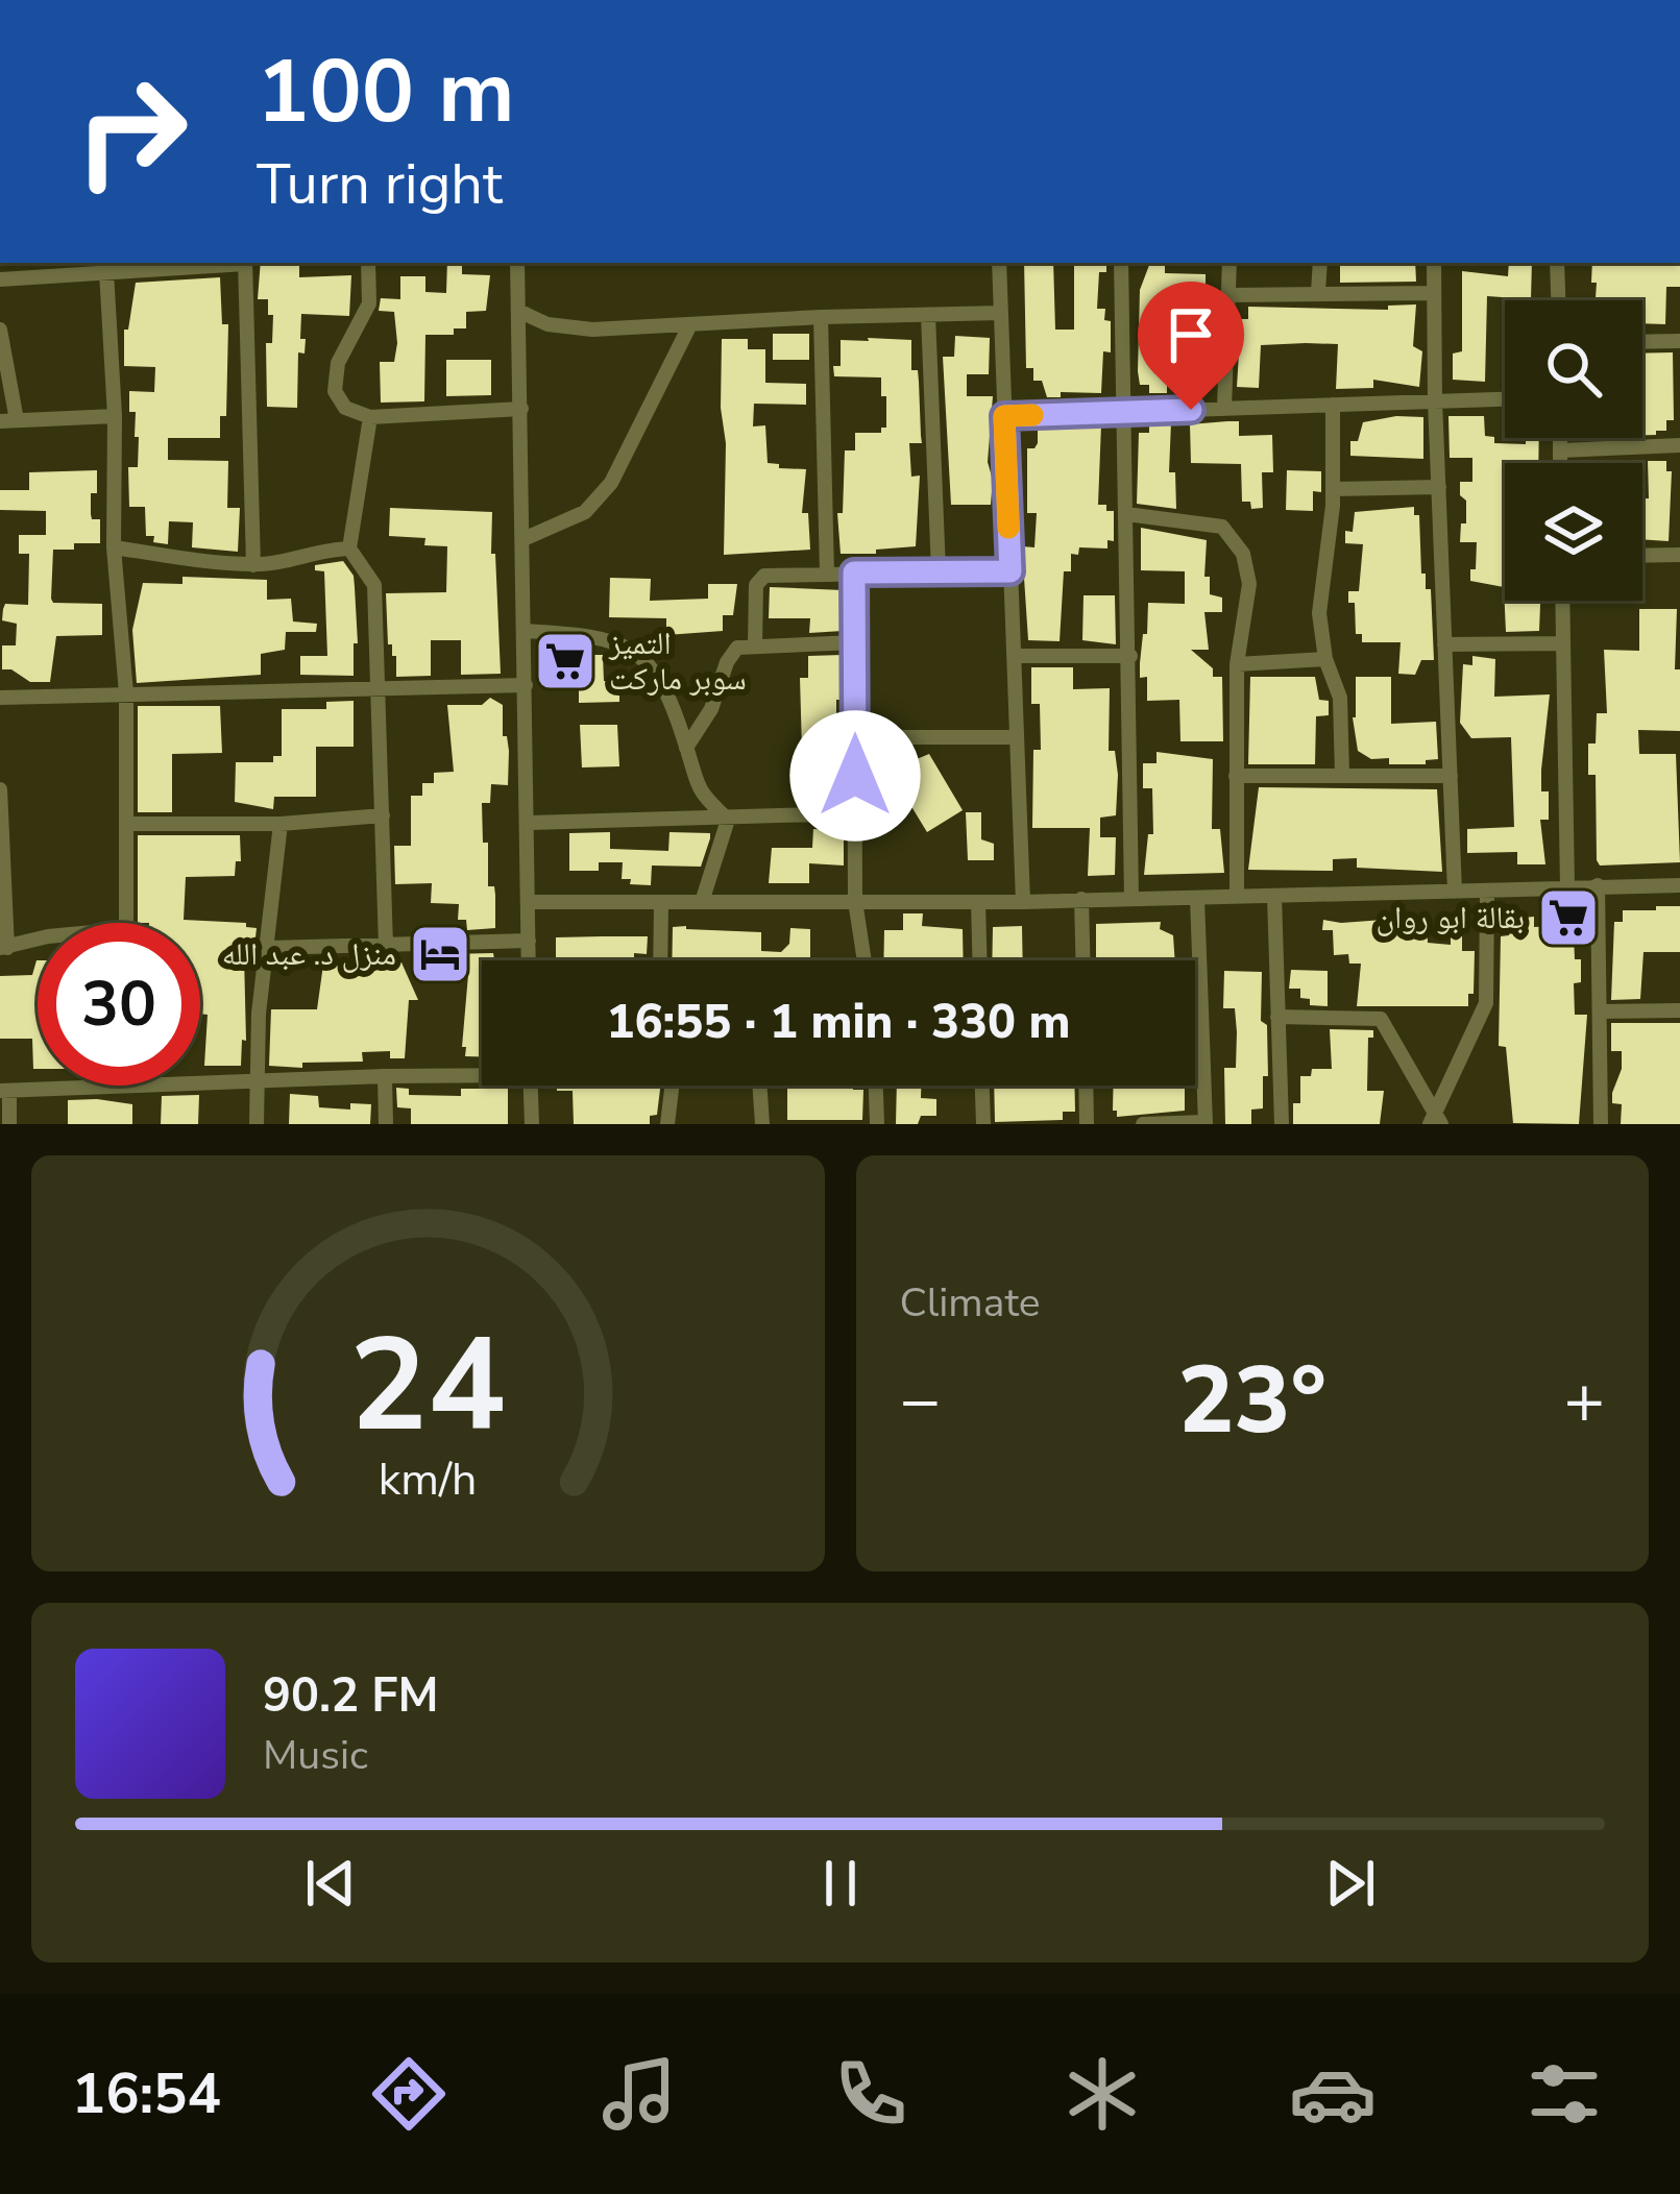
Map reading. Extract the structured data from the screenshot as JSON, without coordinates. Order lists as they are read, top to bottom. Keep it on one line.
{"places":{"supermarket":["التميز سوبر ماركت","بقالة ابو روان"],"hotel":["منزل د. عبد الله"]},"page":{"turn":["100 m","Turn right"],"limit":"30","trip":"16:55 · 1 min · 330 m","tile":"Climate","heat":["−","23°","+"],"song":["90.2 FM","Music"],"tabs":"16:54","gauge":["24","km/h"]}}
